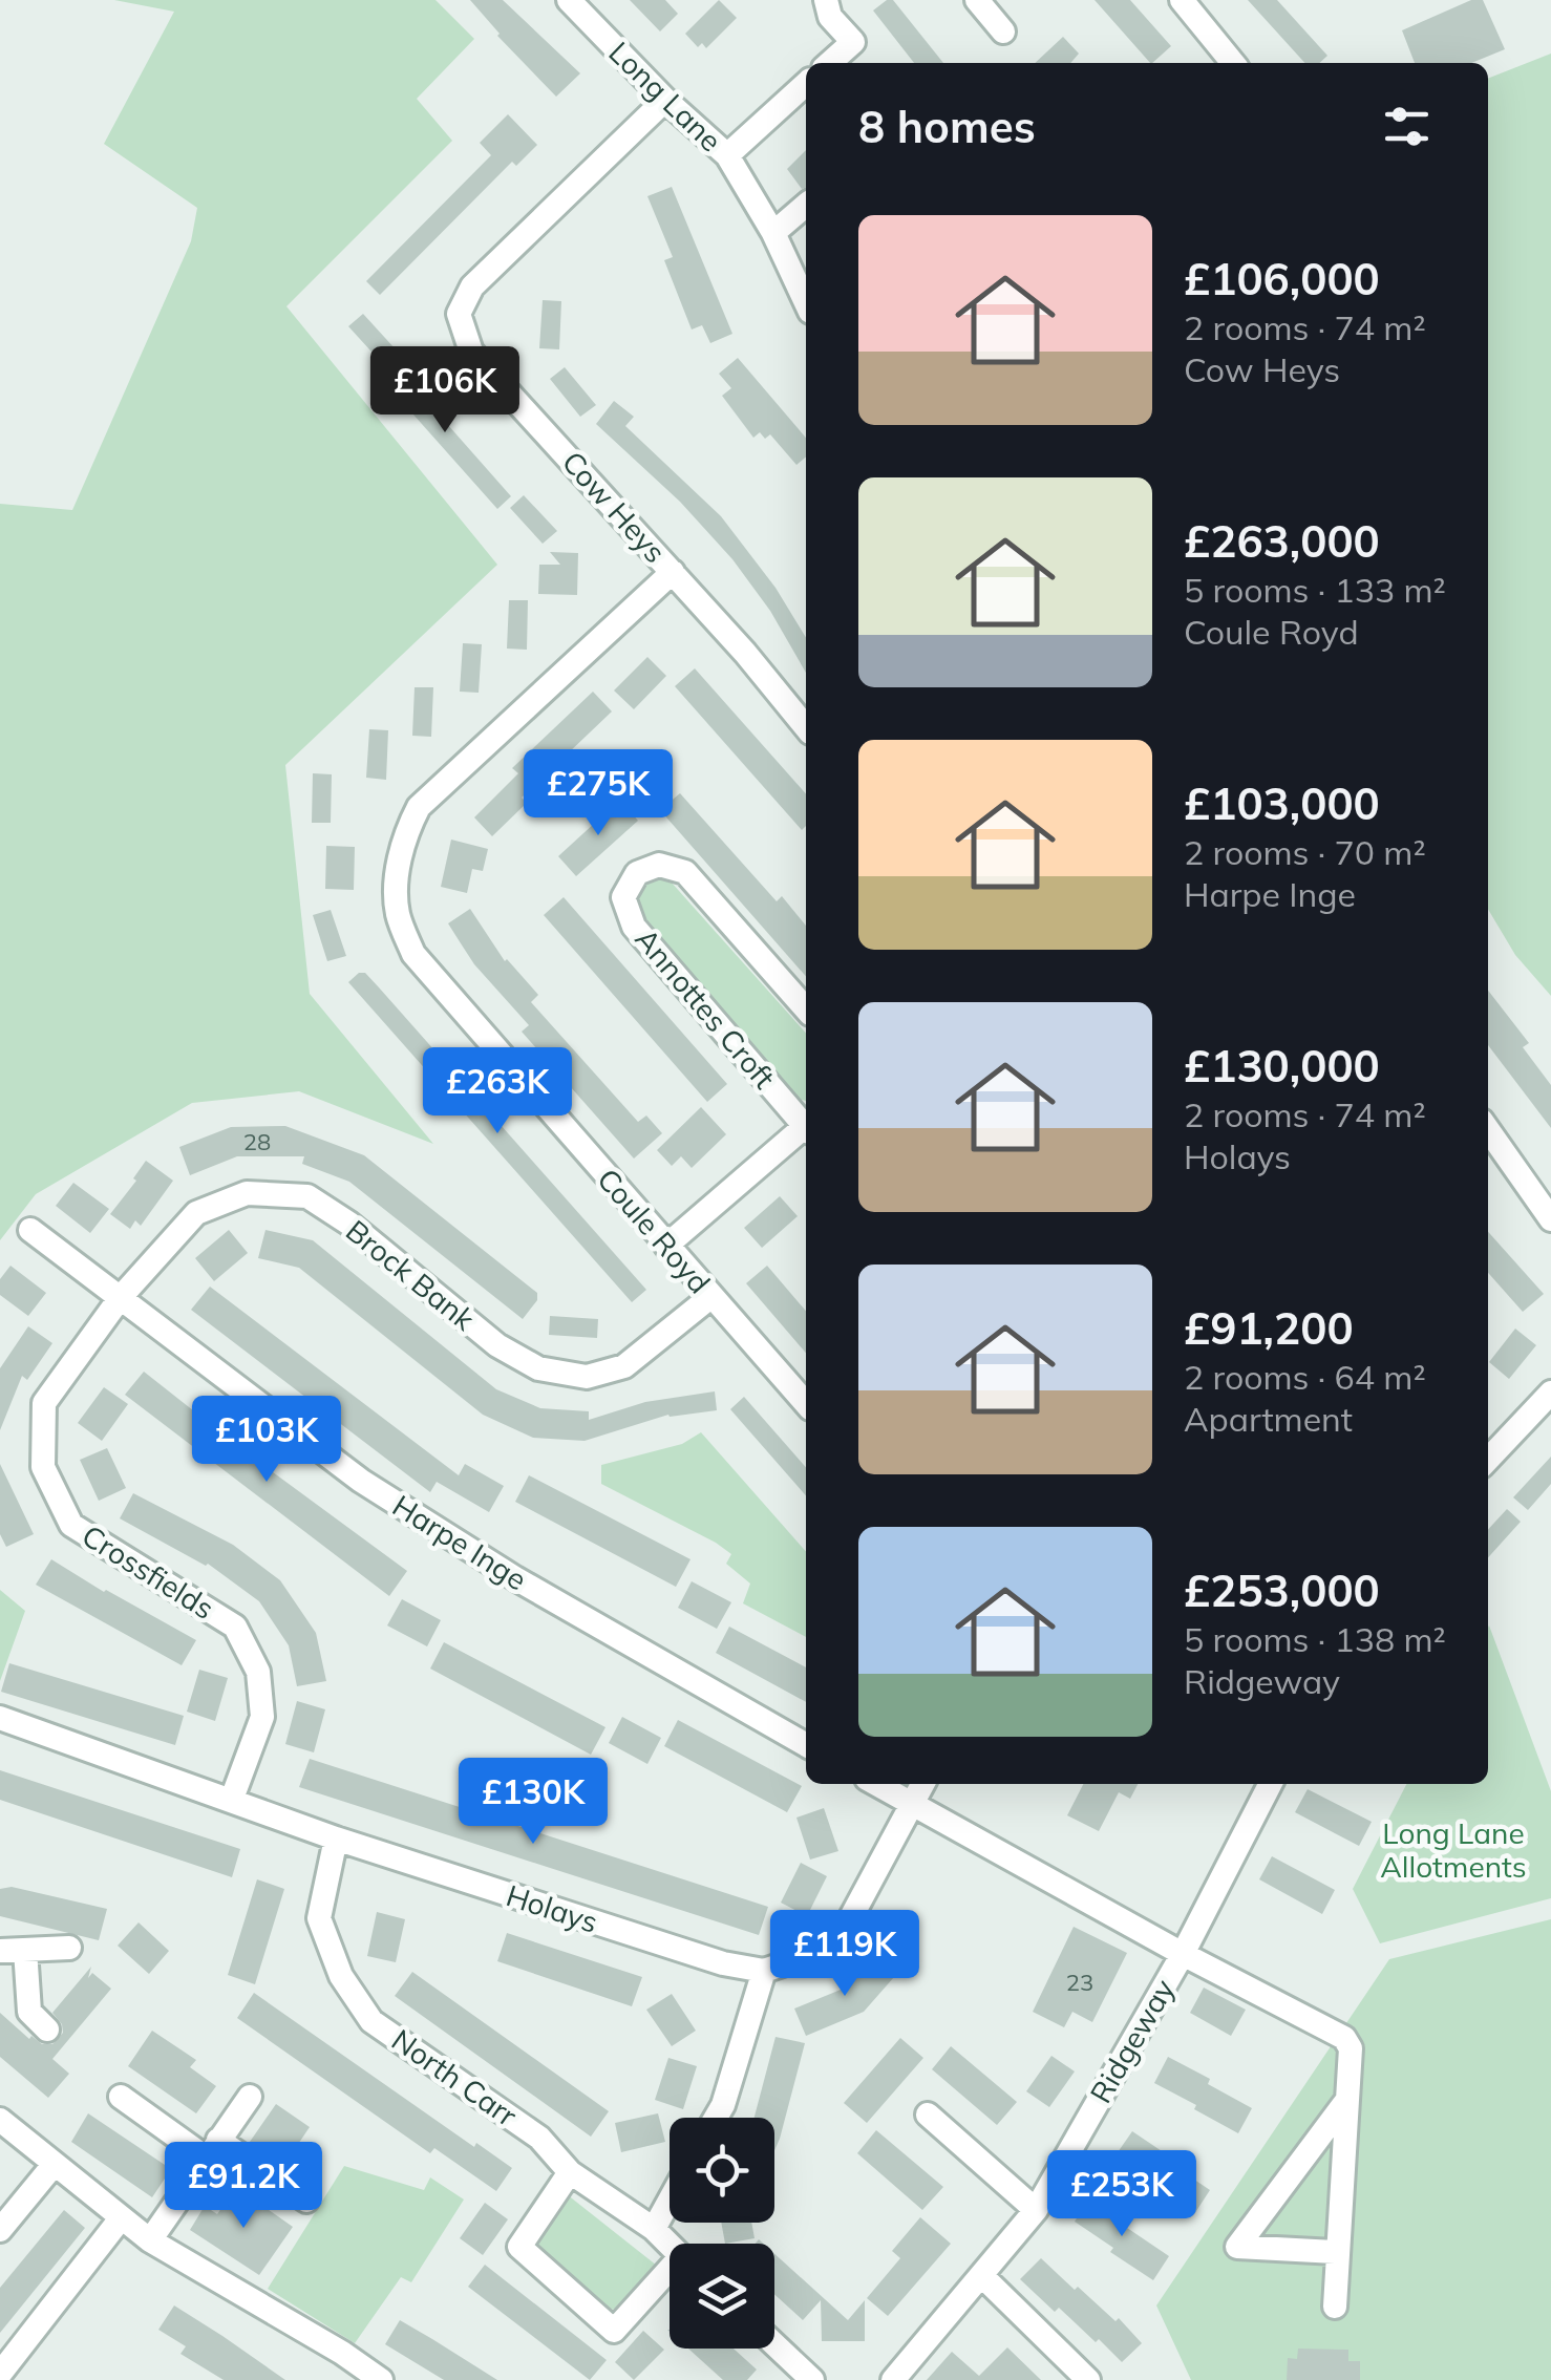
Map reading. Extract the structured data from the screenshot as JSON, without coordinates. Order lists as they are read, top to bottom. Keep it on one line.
{"streets":{"street":["Long Lane","Cow Heys","Annottes Croft","Coule Royd","Brock Bank","Harpe Inge","Crossfields","Holays","Ridgeway","North Carr"]},"crossings":[["Long Lane","Cow Heys"],["Cow Heys","Coule Royd"],["Coule Royd","Brock Bank"],["Brock Bank","Harpe Inge"],["Brock Bank","Crossfields"],["Harpe Inge","Crossfields"],["Crossfields","Holays"],["Holays","North Carr"]],"parks":["Long Lane Allotments"],"house_numbers":["28","23"],"page":{"heading":"8 homes","list":[{"name":"£106,000","note":"2 rooms · 74 m² · Cow Heys"},{"name":"£263,000","note":"5 rooms · 133 m² · Coule Royd"},{"name":"£103,000","note":"2 rooms · 70 m² · Harpe Inge"},{"name":"£130,000","note":"2 rooms · 74 m² · Holays"},{"name":"£91,200","note":"2 rooms · 64 m² · Apartment"},{"name":"£253,000","note":"5 rooms · 138 m² · Ridgeway"}],"price":["£106K","£275K","£263K","£103K","£130K","£119K","£91.2K","£253K"]}}
